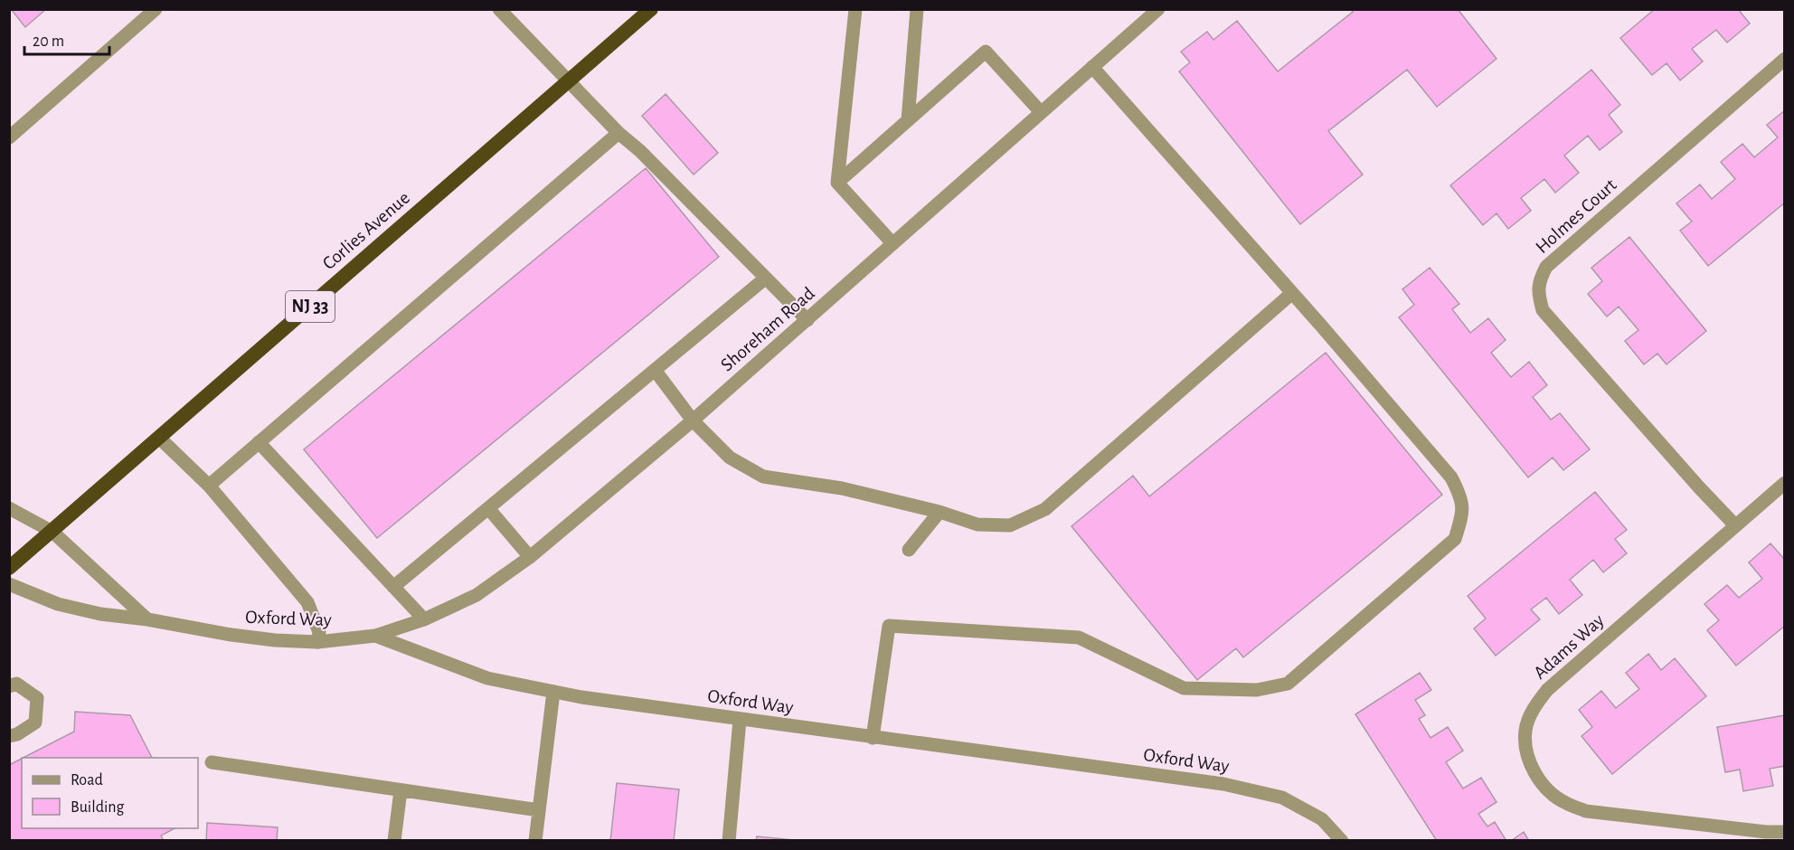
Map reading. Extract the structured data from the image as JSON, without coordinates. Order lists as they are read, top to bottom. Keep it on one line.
{"streets":{"highway":["Corlies Avenue","NJ 33"],"street":["Holmes Court","Shoreham Road","Oxford Way","Adams Way"]},"crossings":[["Holmes Court","Adams Way"],["Shoreham Road","Oxford Way"]],"legend":["Road","Building"],"scale_bar":"20 m"}
